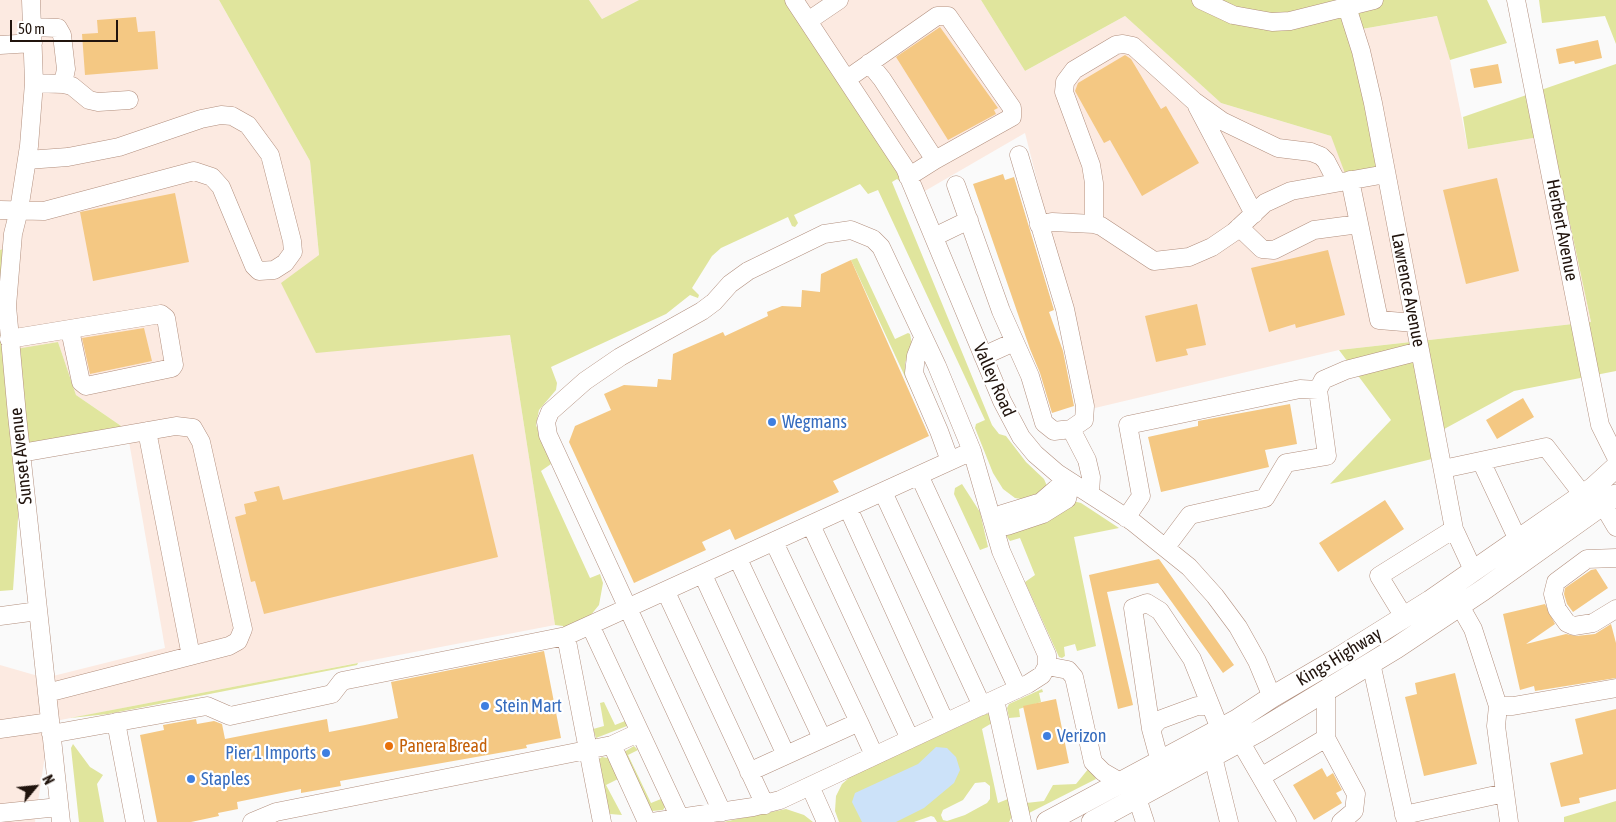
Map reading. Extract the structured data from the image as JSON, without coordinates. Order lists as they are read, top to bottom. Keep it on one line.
{"streets":{"main road":["Kings Highway"],"street":["Herbert Avenue","Lawrence Avenue","Valley Road","Sunset Avenue"]},"crossings":[["Lawrence Avenue","Kings Highway"],["Valley Road","Kings Highway"]],"places":["Wegmans","Stein Mart","Verizon","Panera Bread","Pier 1 Imports","Staples"],"scale_bar":"50 m","north":"top right"}
